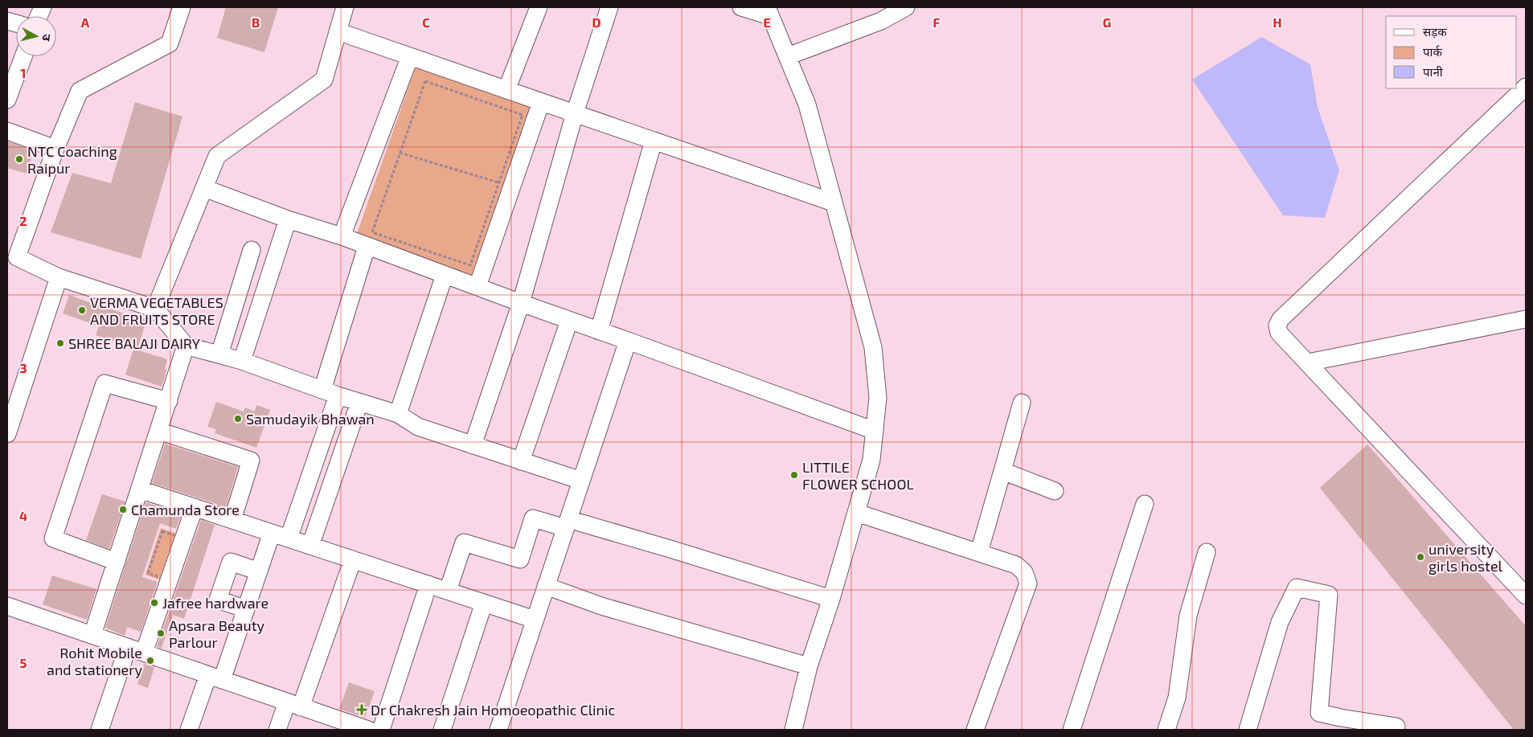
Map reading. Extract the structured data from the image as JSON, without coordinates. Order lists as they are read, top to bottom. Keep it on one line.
{"places":{"other":["NTC Coaching Raipur","VERMA VEGETABLES AND FRUITS STORE","SHREE BALAJI DAIRY","Samudayik Bhawan","LITTILE FLOWER SCHOOL","Chamunda Store","university girls hostel","Jafree hardware","Apsara Beauty Parlour","Rohit Mobile and stationery"],"health":["Dr Chakresh Jain Homoeopathic Clinic"]},"legend":["सड़क","पार्क","पानी"],"north":"right","grid":{"columns":["A","B","C","D","E","F","G","H"],"rows":["1","2","3","4","5"]}}
